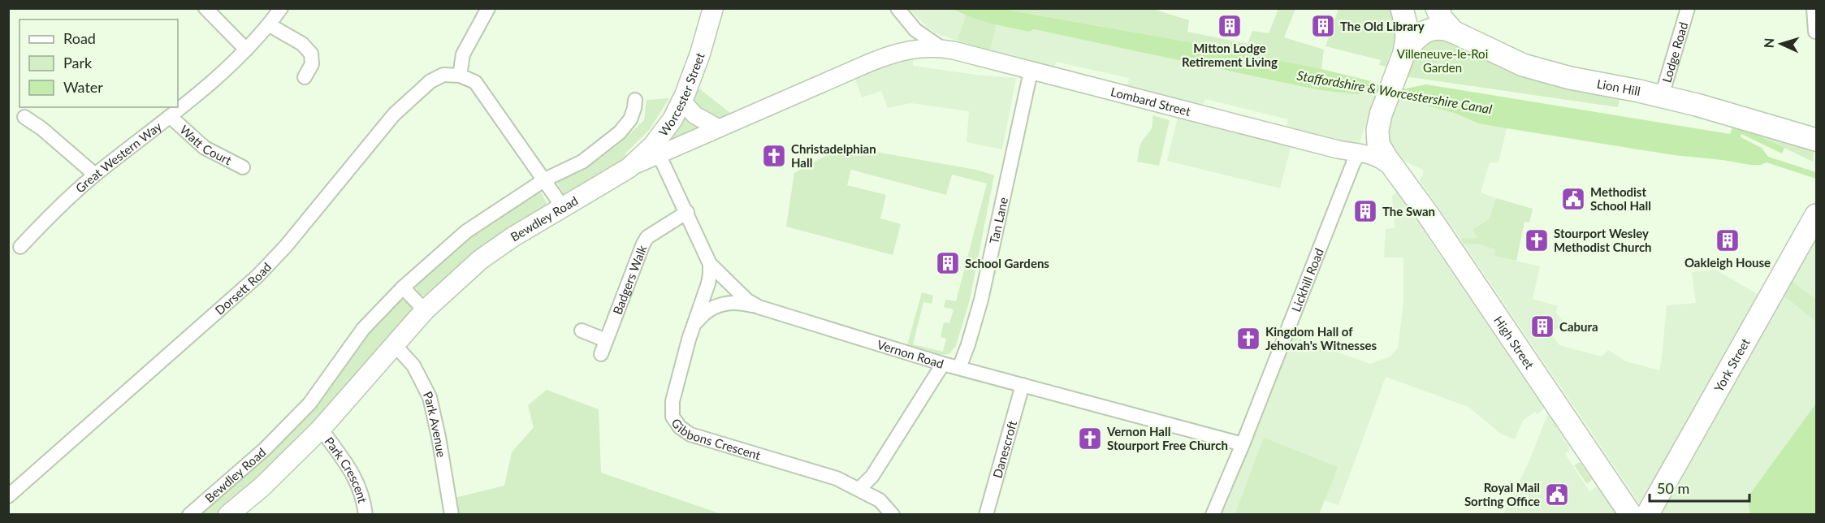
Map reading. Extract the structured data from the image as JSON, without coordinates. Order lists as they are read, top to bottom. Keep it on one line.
{"streets":{"main road":["Lion Hill","Worcester Street","Bewdley Road","High Street","York Street"],"street":["Lodge Road","Lombard Street","Watt Court","Great Western Way","Tan Lane","Lickhill Road","Badgers Walk","Dorsett Road","Vernon Road","Park Avenue","Gibbons Crescent","Danescroft","Park Crescent"]},"crossings":[["Lodge Road","Lion Hill"],["Worcester Street","Bewdley Road"],["Lombard Street","Bewdley Road"],["Lombard Street","Tan Lane"],["Lombard Street","Lickhill Road"],["Lombard Street","High Street"],["Watt Court","Great Western Way"],["Bewdley Road","Vernon Road"],["Bewdley Road","Park Avenue"],["Bewdley Road","Park Crescent"],["Tan Lane","Vernon Road"],["Lickhill Road","High Street"],["Lickhill Road","Vernon Road"],["Badgers Walk","Vernon Road"],["High Street","York Street"],["Vernon Road","Gibbons Crescent"],["Vernon Road","Danescroft"]],"water":["Staffordshire & Worcestershire Canal"],"parks":["Villeneuve-le-Roi Garden"],"places":{"building":["Mitton Lodge Retirement Living","The Old Library","The Swan","Oakleigh House","School Gardens","Cabura"],"church":["Christadelphian Hall","Stourport Wesley Methodist Church","Kingdom Hall of Jehovah's Witnesses","Vernon Hall Stourport Free Church"],"public building":["Methodist School Hall","Royal Mail Sorting Office"]},"legend":["Road","Park","Water"],"scale_bar":"50 m","north":"left"}
